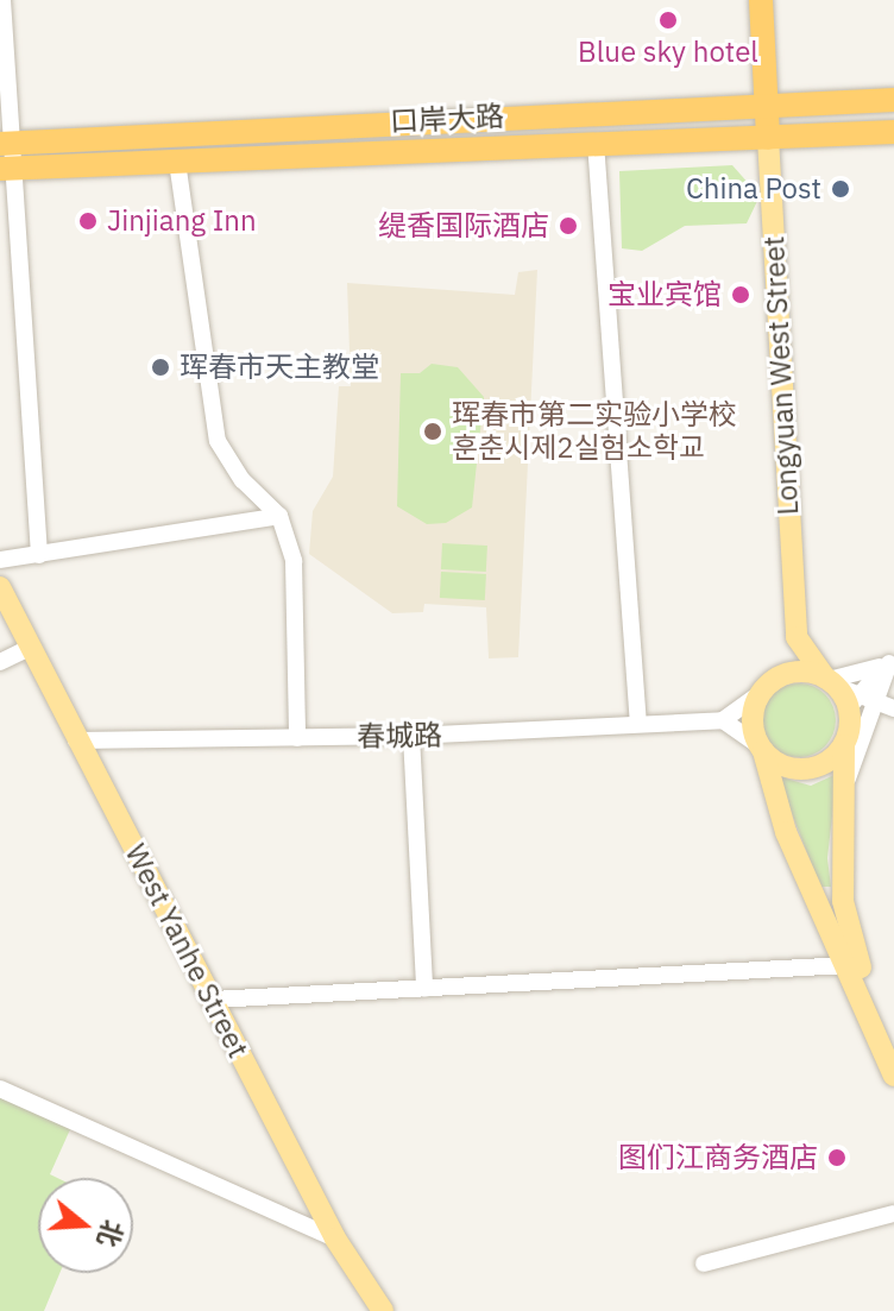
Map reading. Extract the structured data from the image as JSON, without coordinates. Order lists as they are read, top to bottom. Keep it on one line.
{"streets":{"highway":["口岸大路","Longyuan West Street"],"main road":["West Yanhe Street"],"street":["春城路"]},"crossings":[["口岸大路","Longyuan West Street"],["春城路","West Yanhe Street"]],"places":["Blue sky hotel","China Post","Jinjiang Inn","缇香国际酒店","宝业宾馆","珲春市天主教堂","珲春市第二实验小学校 훈춘시제2실험소학교","图们江商务酒店"],"north":"right"}
